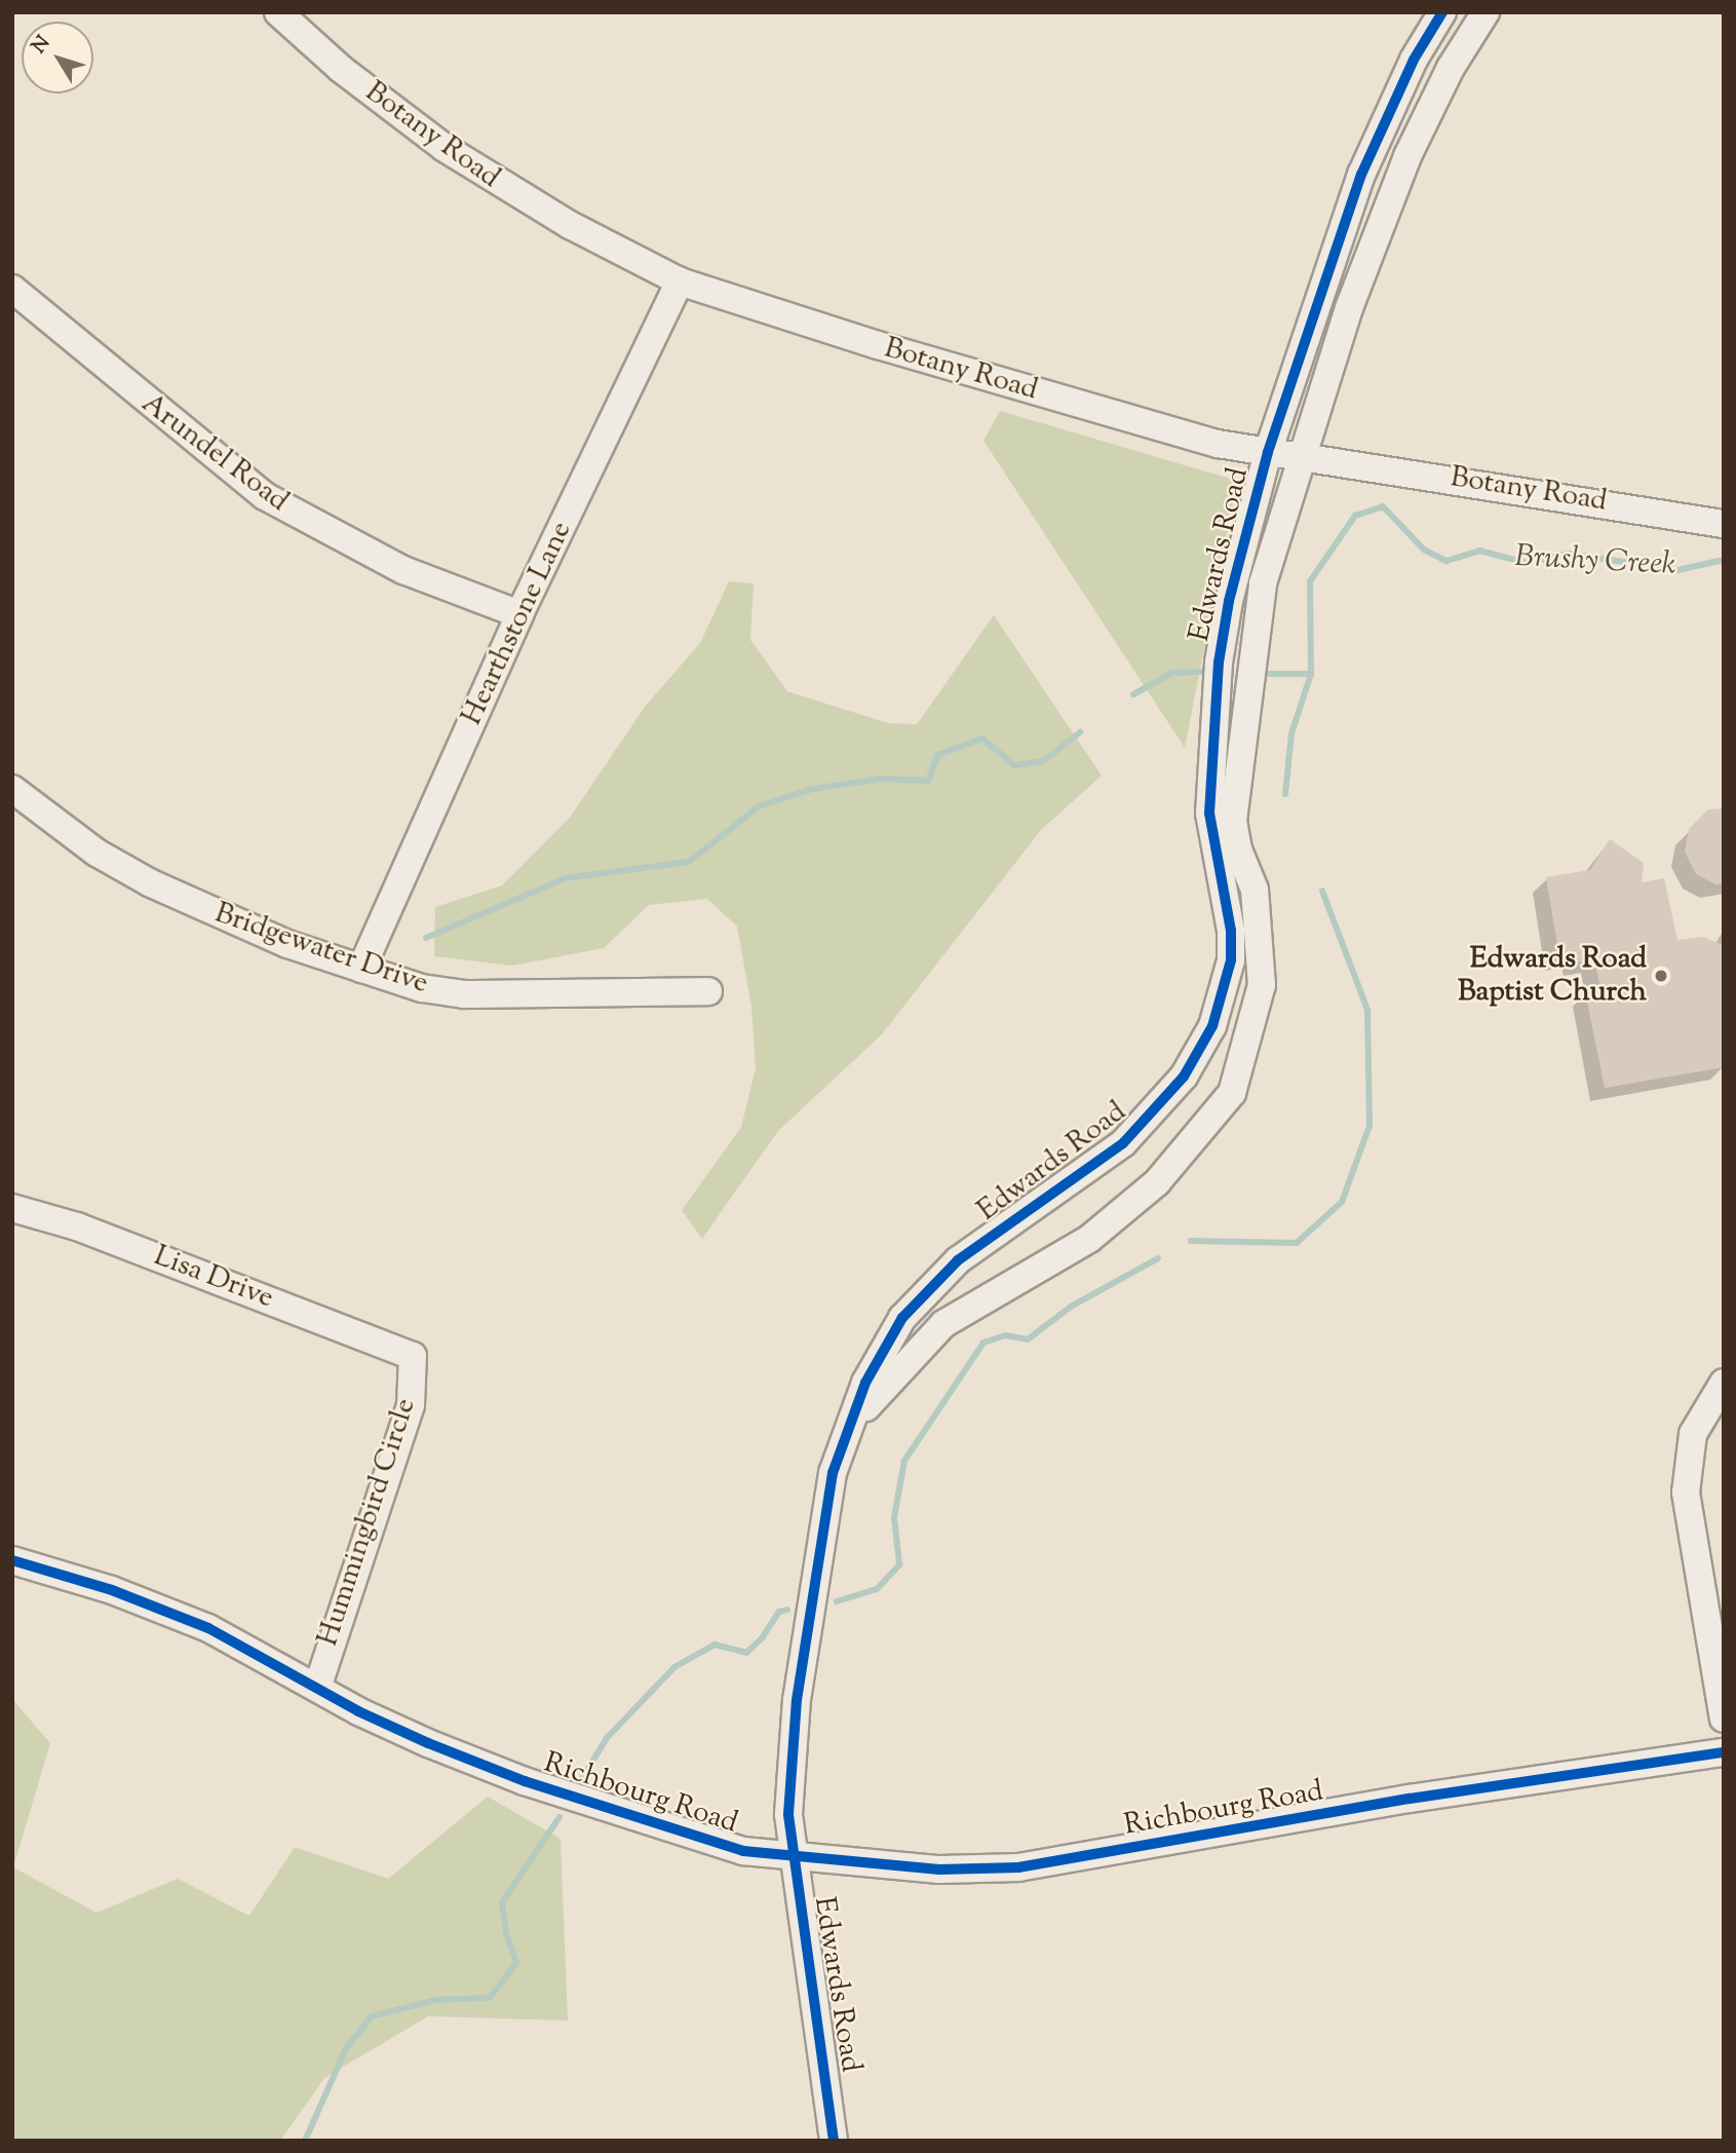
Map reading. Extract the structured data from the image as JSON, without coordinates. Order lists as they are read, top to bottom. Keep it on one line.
{"streets":{"street":["Botany Road","Arundel Road","Edwards Road","Hearthstone Lane","Bridgewater Drive","Lisa Drive","Hummingbird Circle","Richbourg Road"]},"crossings":[["Botany Road","Edwards Road"],["Botany Road","Hearthstone Lane"],["Arundel Road","Hearthstone Lane"],["Edwards Road","Richbourg Road"],["Hearthstone Lane","Bridgewater Drive"],["Lisa Drive","Hummingbird Circle"],["Hummingbird Circle","Richbourg Road"]],"water":["Brushy Creek"],"places":["Edwards Road Baptist Church"],"north":"top left"}
